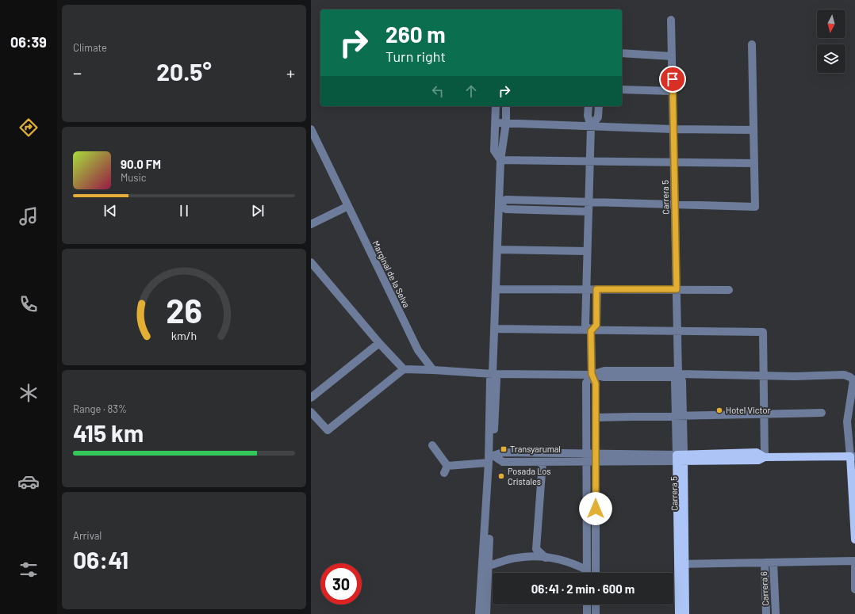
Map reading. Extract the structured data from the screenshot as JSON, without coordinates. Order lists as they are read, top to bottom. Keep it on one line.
{"streets":{"main road":["Carrera 5"],"street":["Marginal de la Selva","Carrera 6"]},"places":{"other":["Hotel Victor","Posada Los Cristales"],"transit":["Transyarumal"]},"north":"bottom","page":{"tabs":"06:39","tile":["Climate",["Range · 83%","415 km"],["Arrival","06:41"]],"turn":["260 m","Turn right"],"heat":["−","20.5°","+"],"song":["90.0 FM","Music"],"limit":"30","trip":"06:41 · 2 min · 600 m","gauge":["26","km/h"]}}
